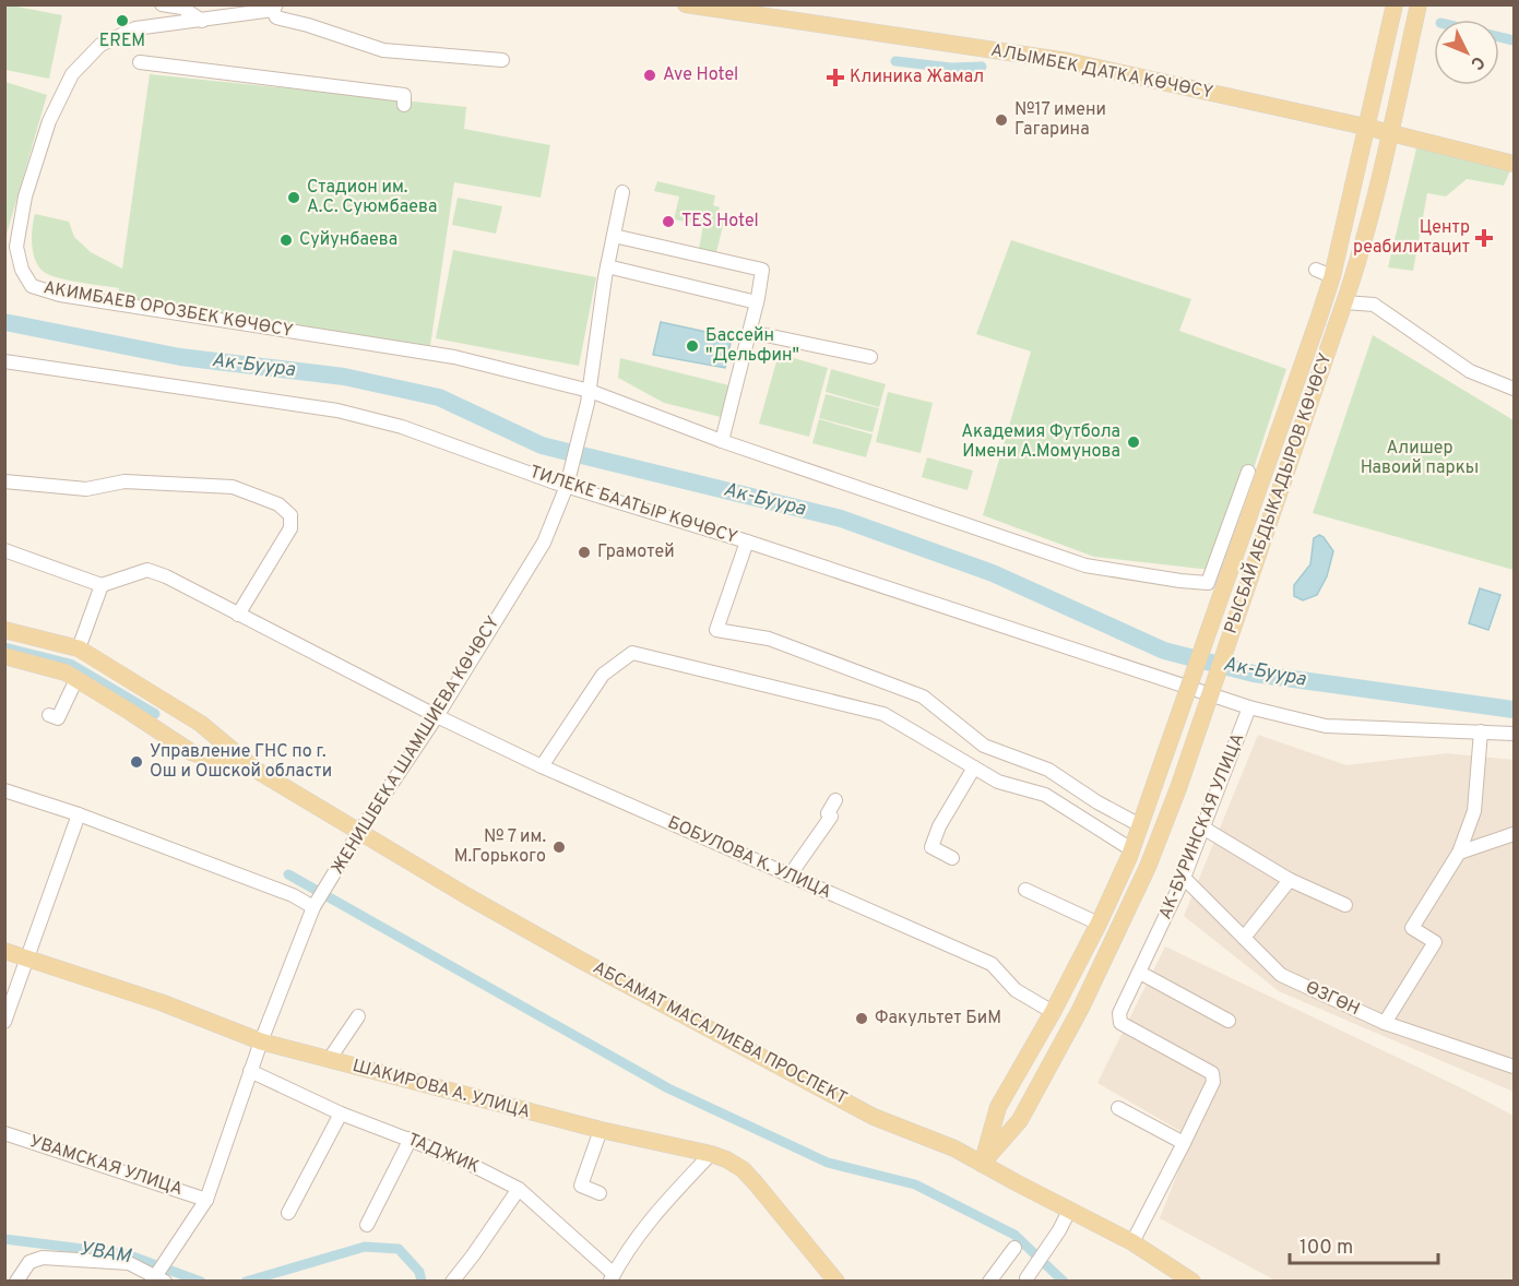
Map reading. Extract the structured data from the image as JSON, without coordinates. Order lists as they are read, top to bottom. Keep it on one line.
{"streets":{"main road":["АЛЫМБЕК ДАТКА КӨЧӨСҮ","РЫСБАЙ АБДЫКАДЫРОВ КӨЧӨСҮ","АБСАМАТ МАСАЛИЕВА ПРОСПЕКТ","ШАКИРОВА А. УЛИЦА"],"street":["АКИМБАЕВ ОРОЗБЕК КӨЧӨСҮ","ТИЛЕКЕ БААТЫР КӨЧӨСҮ","ЖЕНИШБЕКА ШАМШИЕВА КӨЧӨСҮ","АК-БУРИНСКАЯ УЛИЦА","БОБУЛОВА К. УЛИЦА","ӨЗГӨН","ТАДЖИК","УВАМСКАЯ УЛИЦА"]},"crossings":[["АЛЫМБЕК ДАТКА КӨЧӨСҮ","РЫСБАЙ АБДЫКАДЫРОВ КӨЧӨСҮ"],["АКИМБАЕВ ОРОЗБЕК КӨЧӨСҮ","ЖЕНИШБЕКА ШАМШИЕВА КӨЧӨСҮ"],["РЫСБАЙ АБДЫКАДЫРОВ КӨЧӨСҮ","БОБУЛОВА К. УЛИЦА"],["РЫСБАЙ АБДЫКАДЫРОВ КӨЧӨСҮ","АБСАМАТ МАСАЛИЕВА ПРОСПЕКТ"],["ТИЛЕКЕ БААТЫР КӨЧӨСҮ","ЖЕНИШБЕКА ШАМШИЕВА КӨЧӨСҮ"],["ТИЛЕКЕ БААТЫР КӨЧӨСҮ","АК-БУРИНСКАЯ УЛИЦА"],["ЖЕНИШБЕКА ШАМШИЕВА КӨЧӨСҮ","БОБУЛОВА К. УЛИЦА"],["ЖЕНИШБЕКА ШАМШИЕВА КӨЧӨСҮ","АБСАМАТ МАСАЛИЕВА ПРОСПЕКТ"],["ЖЕНИШБЕКА ШАМШИЕВА КӨЧӨСҮ","ШАКИРОВА А. УЛИЦА"],["ЖЕНИШБЕКА ШАМШИЕВА КӨЧӨСҮ","ТАДЖИК"],["ЖЕНИШБЕКА ШАМШИЕВА КӨЧӨСҮ","УВАМСКАЯ УЛИЦА"],["АК-БУРИНСКАЯ УЛИЦА","ӨЗГӨН"]],"water":["Ак-Буура","УВАМ"],"parks":["Алишер Навоий паркы"],"places":{"other":["EREM","Ave Hotel","№17 имени Гагарина","Стадион им. А.С. Суюмбаева","TES Hotel","Суйунбаева","Бассейн \"Дельфин\"","Академия Футбола Имени А.Момунова","Грамотей","Управление ГНС по г. Ош и Ошской области","№ 7 им. М.Горького","Факультет БиМ"],"health":["Клиника Жамал","Центр реабилитацит"]},"scale_bar":"100 m","north":"bottom right"}
